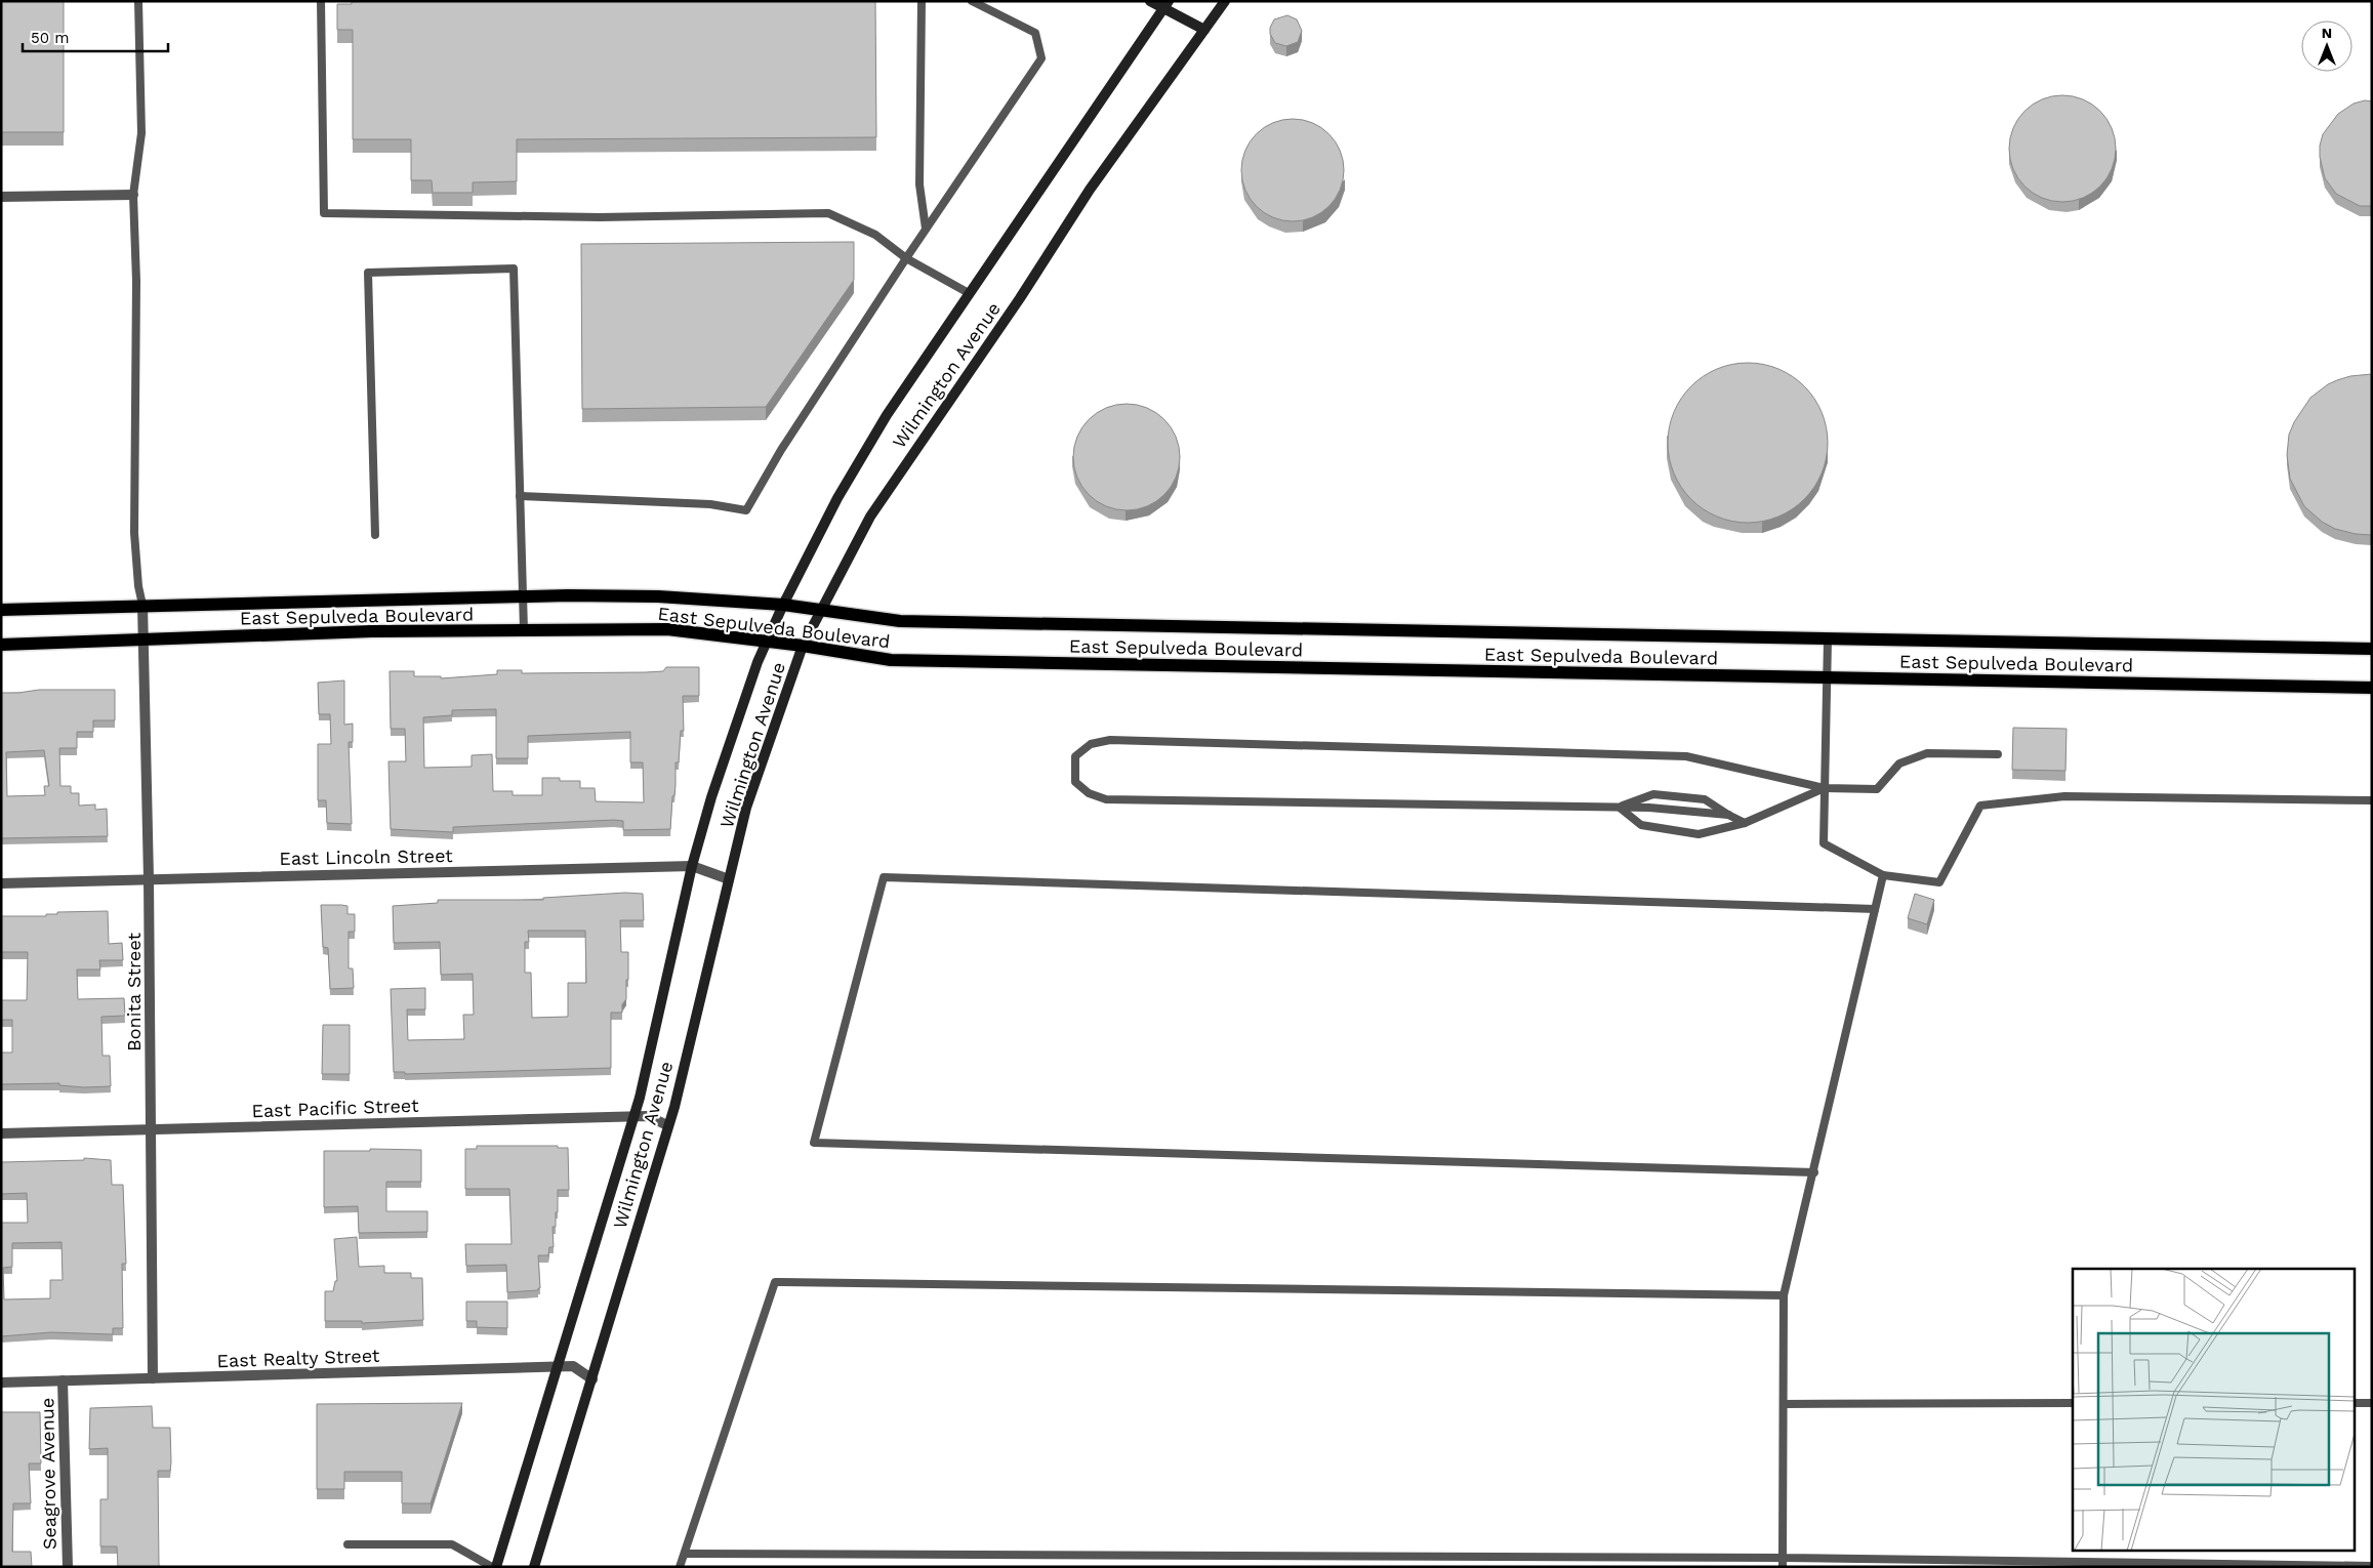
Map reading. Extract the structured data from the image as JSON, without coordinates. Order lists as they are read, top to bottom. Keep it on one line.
{"streets":{"main road":["Wilmington Avenue","East Sepulveda Boulevard"],"street":["East Lincoln Street","Bonita Street","East Pacific Street","East Realty Street","Seagrove Avenue"]},"crossings":[["Wilmington Avenue","East Sepulveda Boulevard"],["Wilmington Avenue","East Lincoln Street"],["Wilmington Avenue","East Pacific Street"],["Wilmington Avenue","East Realty Street"],["East Sepulveda Boulevard","Bonita Street"],["East Lincoln Street","Bonita Street"],["Bonita Street","East Pacific Street"],["Bonita Street","East Realty Street"],["East Realty Street","Seagrove Avenue"]],"scale_bar":"50 m","north":"top"}
